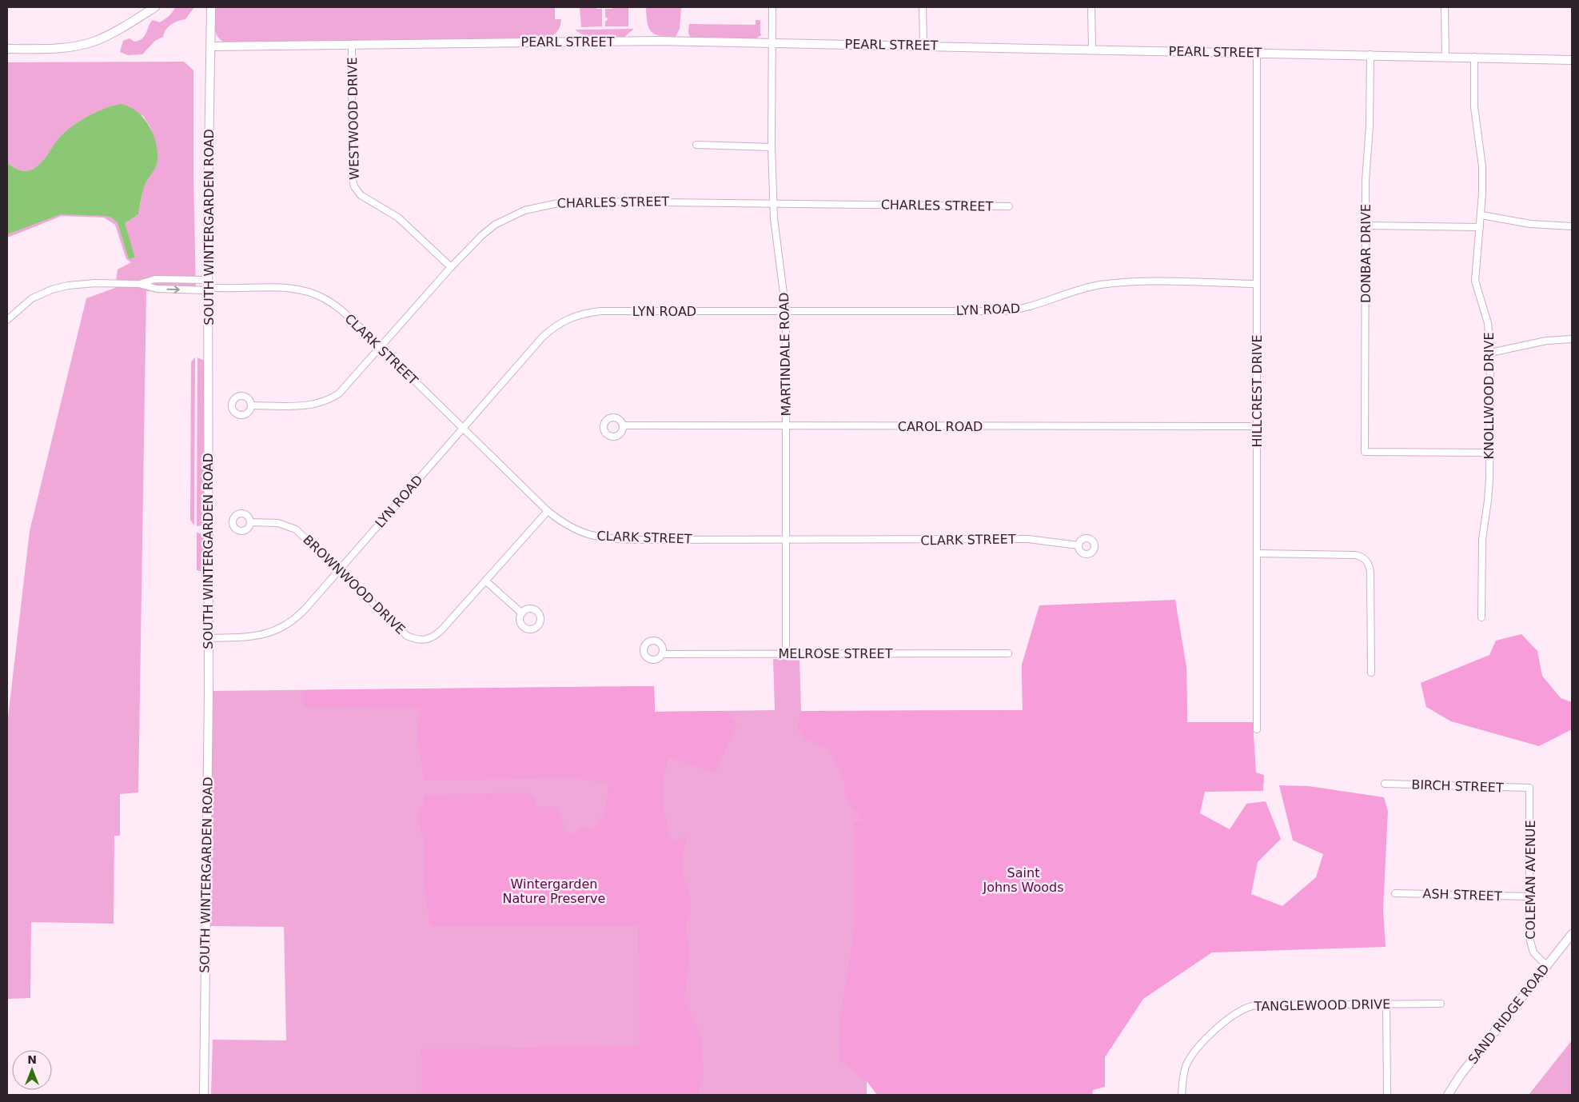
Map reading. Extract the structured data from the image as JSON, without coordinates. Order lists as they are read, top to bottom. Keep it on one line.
{"streets":{"street":["PEARL STREET","WESTWOOD DRIVE","CHARLES STREET","SOUTH WINTERGARDEN ROAD","DONBAR DRIVE","LYN ROAD","CLARK STREET","MARTINDALE ROAD","HILLCREST DRIVE","KNOLLWOOD DRIVE","CAROL ROAD","BROWNWOOD DRIVE","MELROSE STREET","BIRCH STREET","COLEMAN AVENUE","ASH STREET","TANGLEWOOD DRIVE","SAND RIDGE ROAD"]},"crossings":[["PEARL STREET","WESTWOOD DRIVE"],["PEARL STREET","SOUTH WINTERGARDEN ROAD"],["PEARL STREET","DONBAR DRIVE"],["PEARL STREET","MARTINDALE ROAD"],["PEARL STREET","HILLCREST DRIVE"],["PEARL STREET","KNOLLWOOD DRIVE"],["WESTWOOD DRIVE","CHARLES STREET"],["CHARLES STREET","CLARK STREET"],["CHARLES STREET","MARTINDALE ROAD"],["SOUTH WINTERGARDEN ROAD","LYN ROAD"],["SOUTH WINTERGARDEN ROAD","CLARK STREET"],["DONBAR DRIVE","KNOLLWOOD DRIVE"],["LYN ROAD","CLARK STREET"],["LYN ROAD","MARTINDALE ROAD"],["LYN ROAD","HILLCREST DRIVE"],["LYN ROAD","BROWNWOOD DRIVE"],["CLARK STREET","MARTINDALE ROAD"],["CLARK STREET","BROWNWOOD DRIVE"],["MARTINDALE ROAD","CAROL ROAD"],["MARTINDALE ROAD","MELROSE STREET"],["HILLCREST DRIVE","CAROL ROAD"],["BIRCH STREET","COLEMAN AVENUE"],["COLEMAN AVENUE","ASH STREET"],["COLEMAN AVENUE","SAND RIDGE ROAD"]],"parks":["Saint Johns Woods","Wintergarden Nature Preserve"],"north":"top"}
